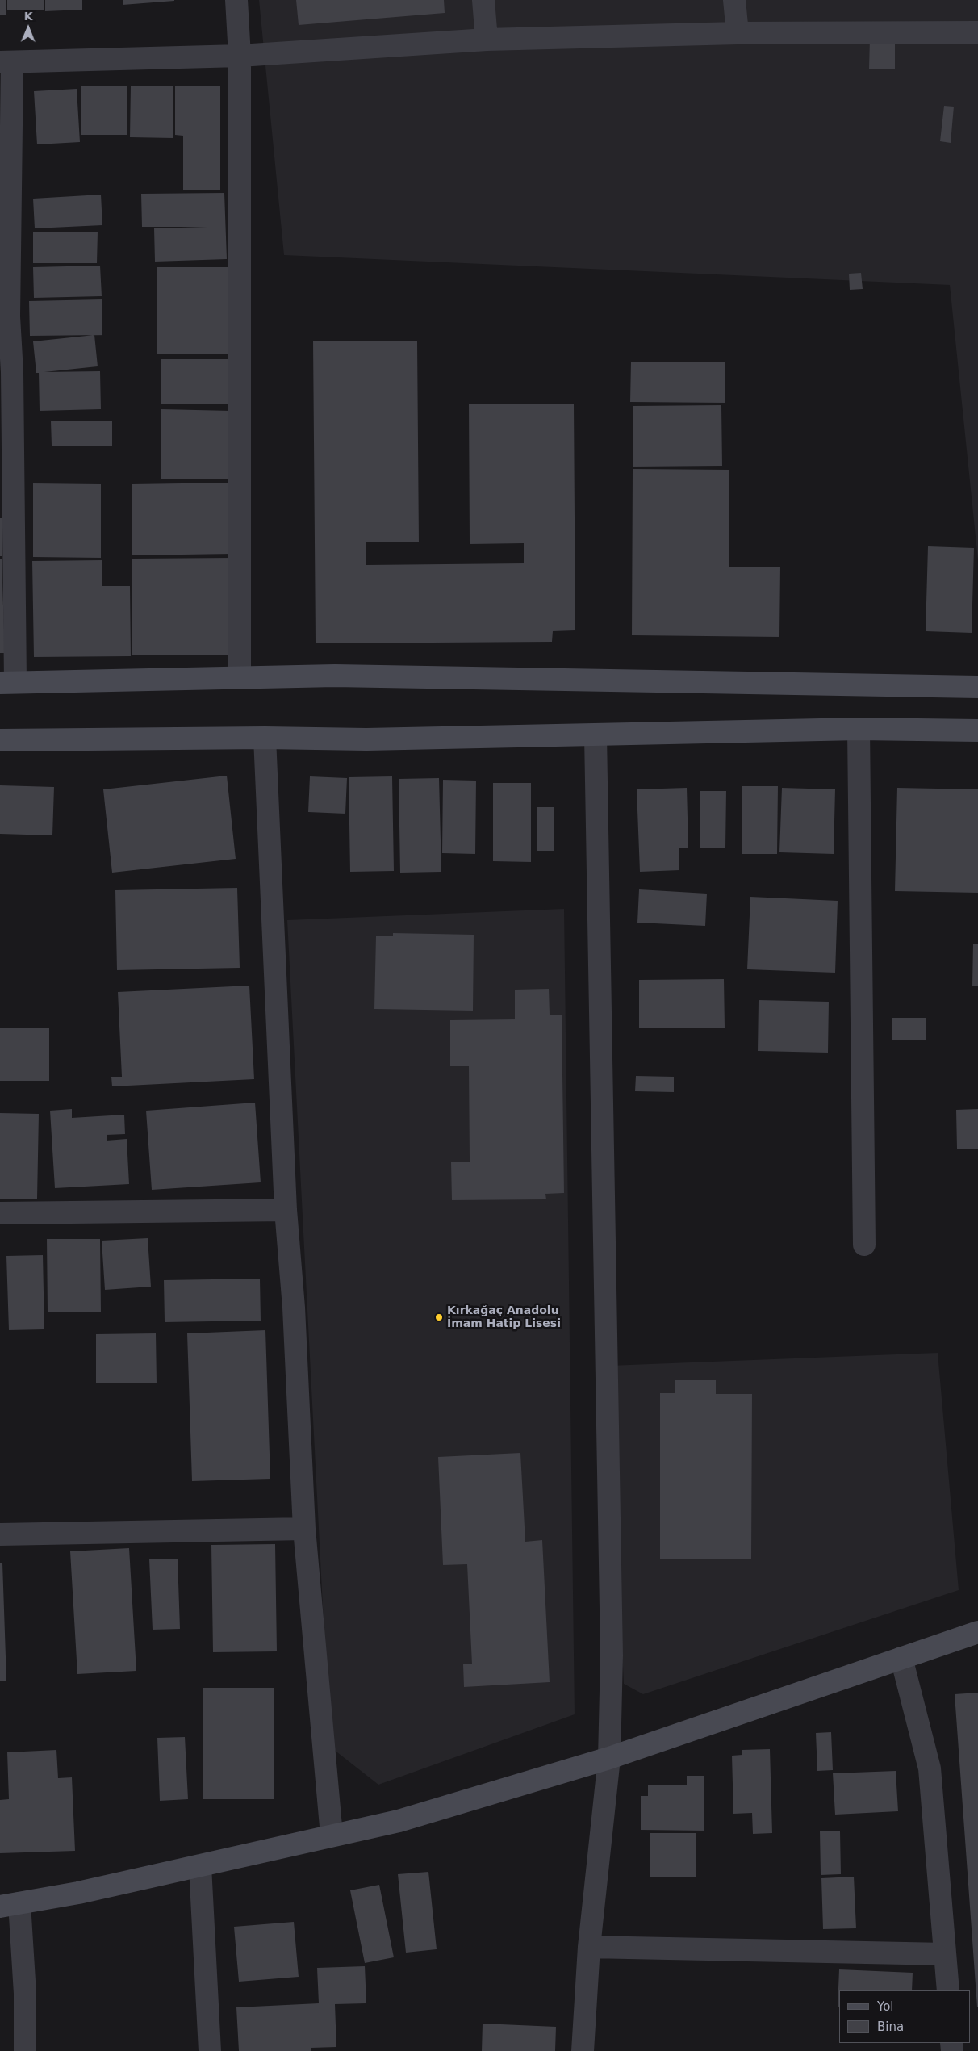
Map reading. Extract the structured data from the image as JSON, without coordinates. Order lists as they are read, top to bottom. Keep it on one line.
{"places":["Kırkağaç Anadolu İmam Hatip Lisesi"],"legend":["Yol","Bina"],"north":"top"}
